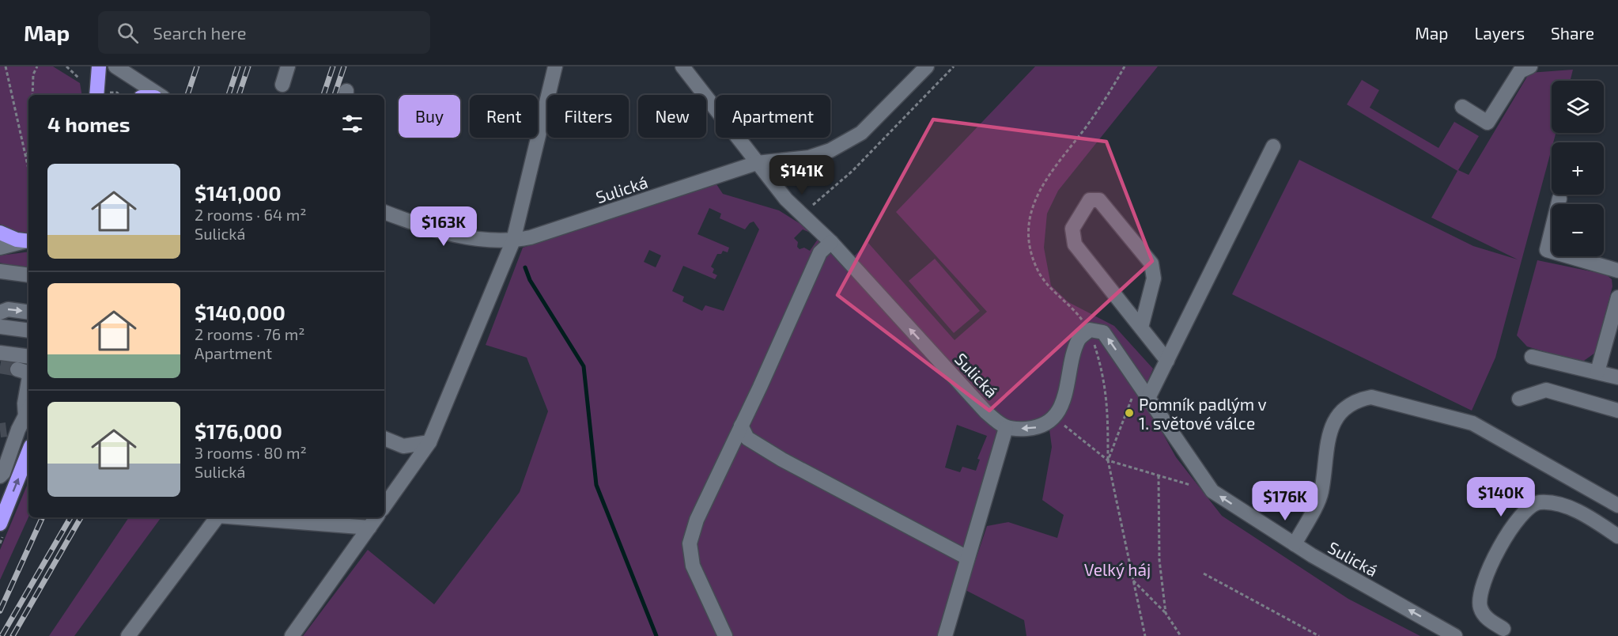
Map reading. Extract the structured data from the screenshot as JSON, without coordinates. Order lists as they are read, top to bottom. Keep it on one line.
{"streets":{"street":["Sulická"]},"one_way":["Sulická"],"parks":["Velký háj"],"places":["Pomník padlým v 1. světové válce"],"page":{"header":"Map","search":"Search here","nav":["Map","Layers","Share"],"map_buttons":["+","−"],"chip":["Buy","Rent","Filters","New","Apartment"],"heading":"4 homes","list":[{"name":"$141,000","note":"2 rooms · 64 m² · Sulická"},{"name":"$140,000","note":"2 rooms · 76 m² · Apartment"},{"name":"$176,000","note":"3 rooms · 80 m² · Sulická"}],"price":["$141K","$163K","$140K","$176K"]}}
